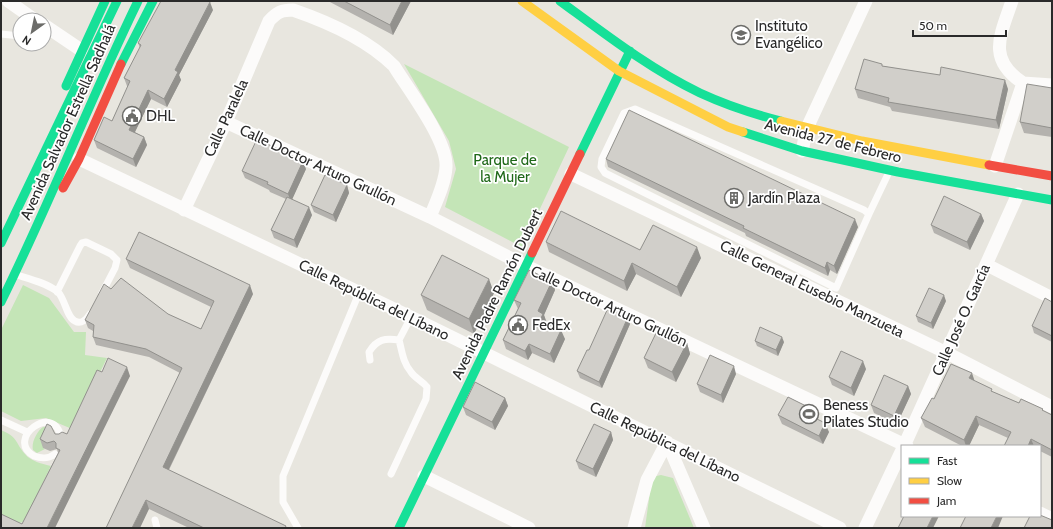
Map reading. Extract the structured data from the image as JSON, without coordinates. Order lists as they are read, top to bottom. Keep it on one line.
{"streets":{"main road":["Avenida Salvador Estrella Sadhalá","Avenida 27 de Febrero","Avenida Padre Ramón Dubert"],"street":["Calle Paralela","Calle Doctor Arturo Grullón","Calle General Eusebio Manzueta","Calle República del Líbano","Calle José O. García"]},"crossings":[["Calle Paralela","Calle Doctor Arturo Grullón"],["Calle Paralela","Calle República del Líbano"],["Avenida Salvador Estrella Sadhalá","Calle República del Líbano"],["Avenida 27 de Febrero","Avenida Padre Ramón Dubert"],["Avenida 27 de Febrero","Calle José O. García"],["Calle Doctor Arturo Grullón","Avenida Padre Ramón Dubert"],["Calle General Eusebio Manzueta","Avenida Padre Ramón Dubert"],["Calle General Eusebio Manzueta","Calle José O. García"],["Avenida Padre Ramón Dubert","Calle República del Líbano"]],"parks":["Parque de la Mujer"],"places":{"school or university":["Instituto Evangélico"],"public building":["DHL","FedEx"],"building":["Jardín Plaza"],"sports":["Beness Pilates Studio"]},"legend":["Fast","Slow","Jam"],"scale_bar":"50 m","north":"bottom left"}
